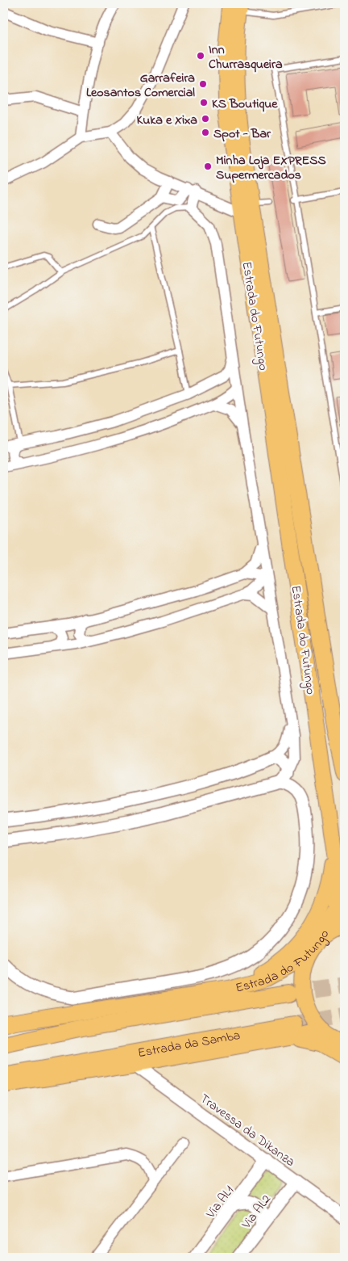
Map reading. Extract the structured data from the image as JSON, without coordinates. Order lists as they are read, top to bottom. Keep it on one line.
{"streets":{"highway":["Estrada do Futungo","Estrada da Samba"],"street":["Travessa da Dikanza","Via AL1","Via AL2"]},"crossings":[["Travessa da Dikanza","Via AL1"],["Travessa da Dikanza","Via AL2"]],"places":["Inn Churrasqueira","Garrafeira Leosantos Comercial","KS Boutique","Kuka e Xixa","Spot - Bar","Minha Loja EXPRESS Supermercados"]}
